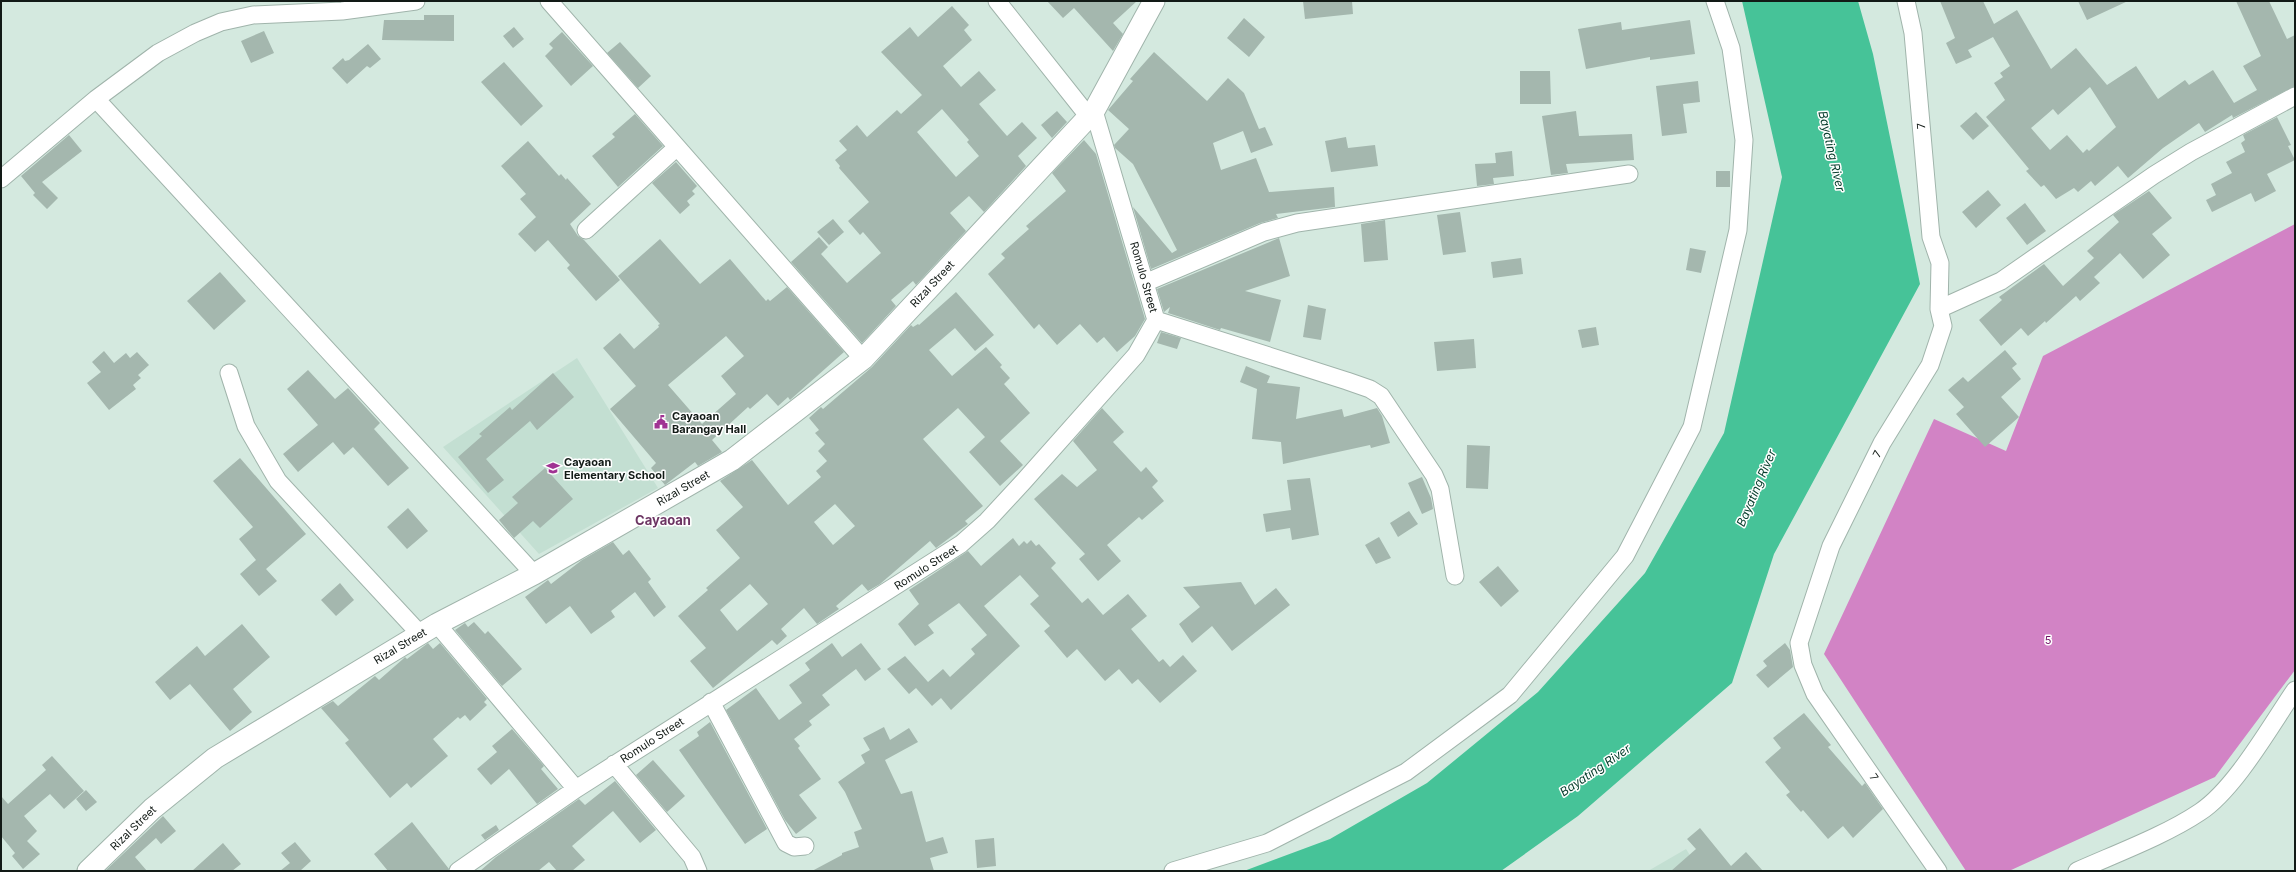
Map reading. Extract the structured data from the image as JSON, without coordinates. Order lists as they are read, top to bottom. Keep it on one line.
{"streets":{"street":["7","Romulo Street","Rizal Street"]},"crossings":[["Romulo Street","Rizal Street"]],"districts":["Cayaoan"],"water":["Bayating River"],"parks":["5"],"places":{"public building":["Cayaoan Barangay Hall"],"school or university":["Cayaoan Elementary School"]}}
